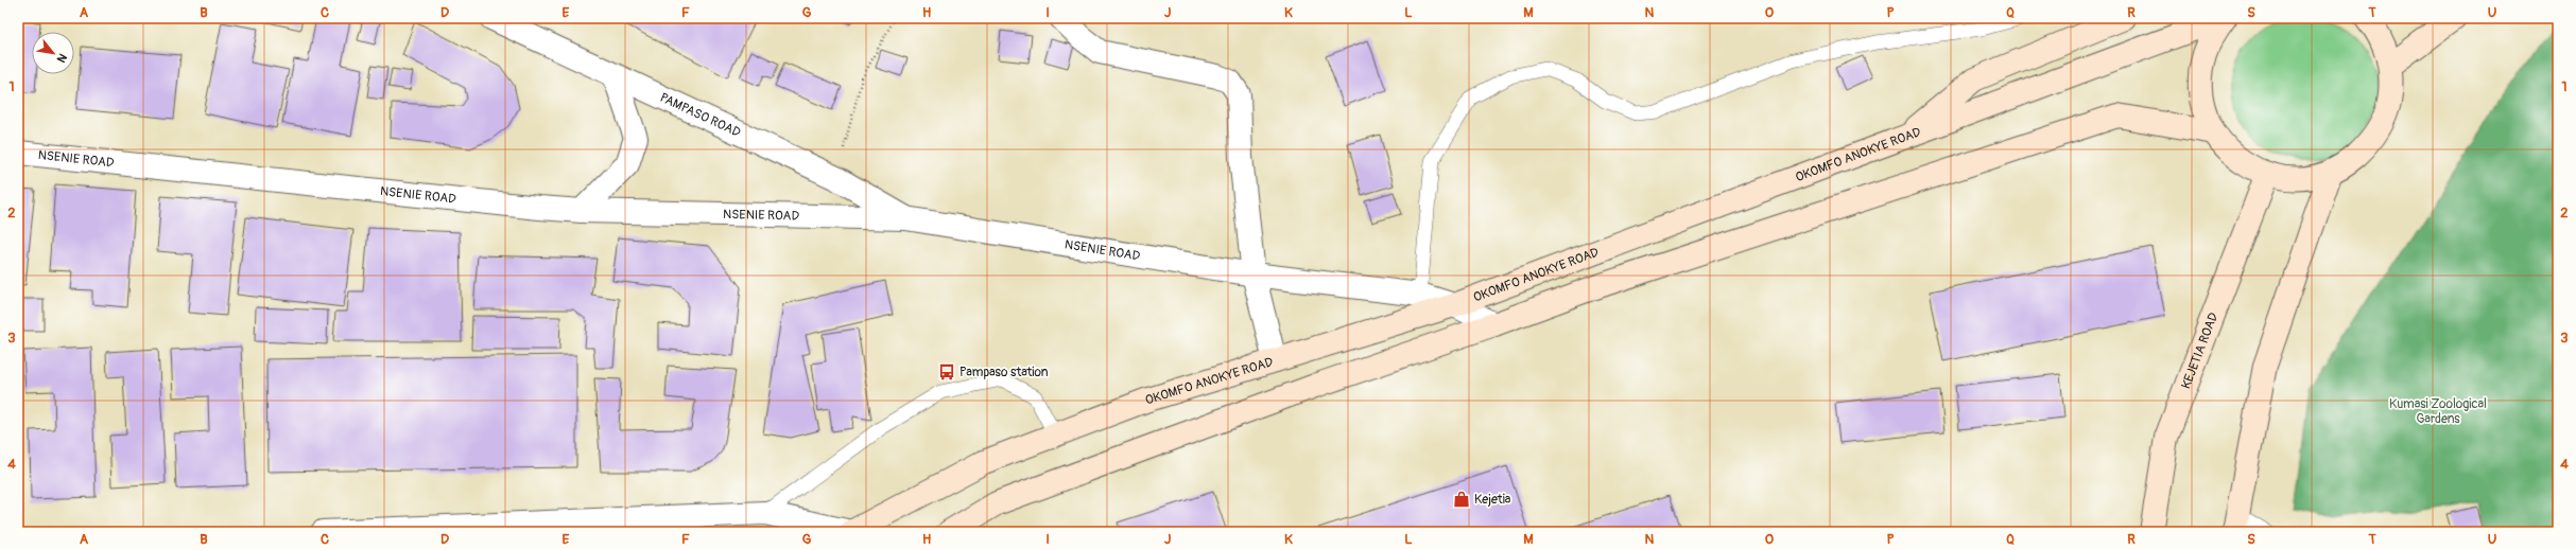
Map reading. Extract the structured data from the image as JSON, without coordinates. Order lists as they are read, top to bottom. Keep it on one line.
{"streets":{"main road":["OKOMFO ANOKYE ROAD","KEJETIA ROAD"],"street":["PAMPASO ROAD","NSENIE ROAD"]},"crossings":[["PAMPASO ROAD","NSENIE ROAD"],["OKOMFO ANOKYE ROAD","NSENIE ROAD"]],"parks":["Kumasi Zoological Gardens"],"places":{"bus stop":["Pampaso station"],"shop":["Kejetia"]},"north":"bottom right","grid":{"columns":["A","B","C","D","E","F","G","H","I","J","K","L","M","N","O","P","Q","R","S","T","U"],"rows":["1","2","3","4"]}}
